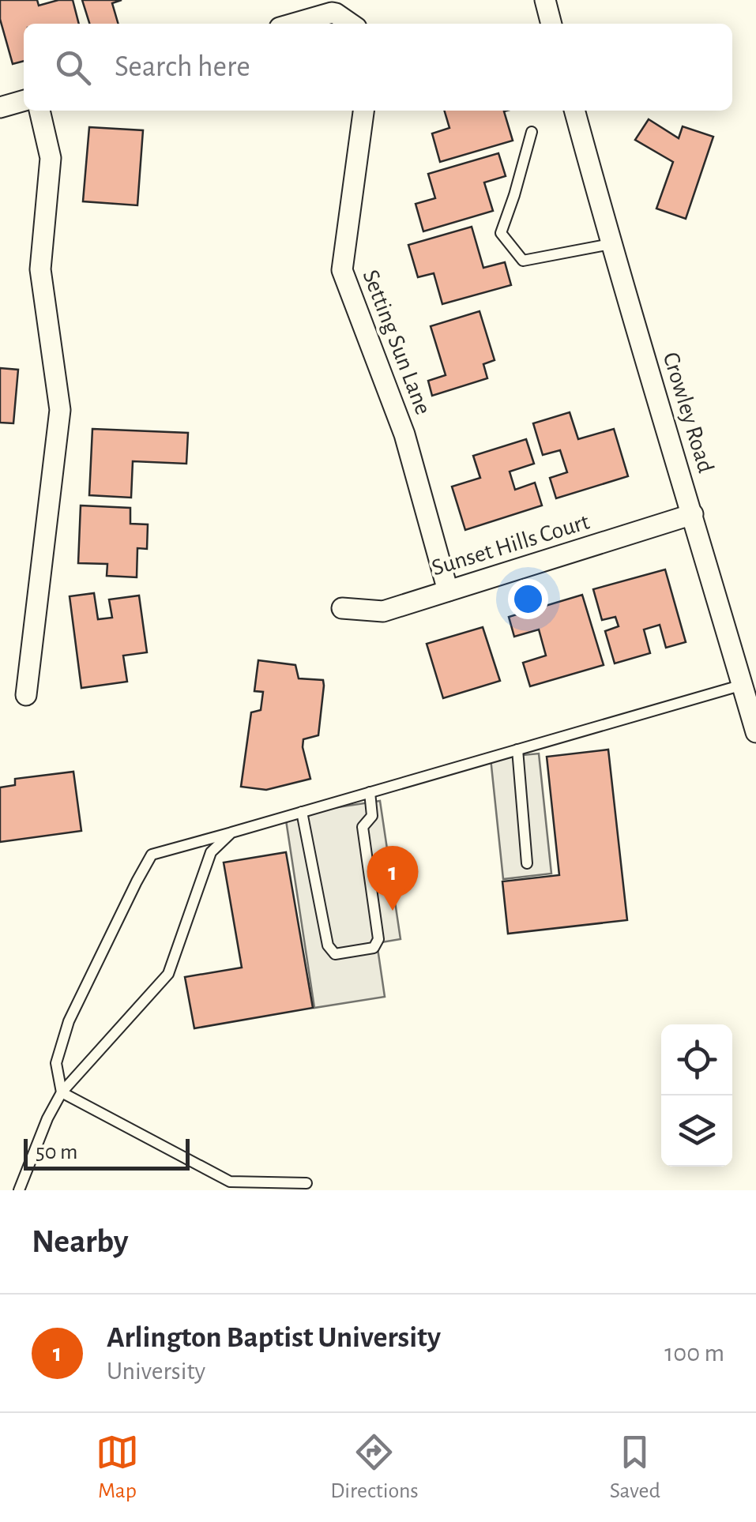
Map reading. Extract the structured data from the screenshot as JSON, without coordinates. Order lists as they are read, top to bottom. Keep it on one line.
{"streets":{"street":["Setting Sun Lane","Crowley Road","Sunset Hills Court"]},"crossings":[["Setting Sun Lane","Sunset Hills Court"],["Crowley Road","Sunset Hills Court"]],"scale_bar":"50 m","page":{"search":"Search here","pins":"1","scale":"50 m","heading":"Nearby","list":[{"mark":"1","name":"Arlington Baptist University","note":"University","value":"100 m"}],"nav":["Map","Directions","Saved"]}}
